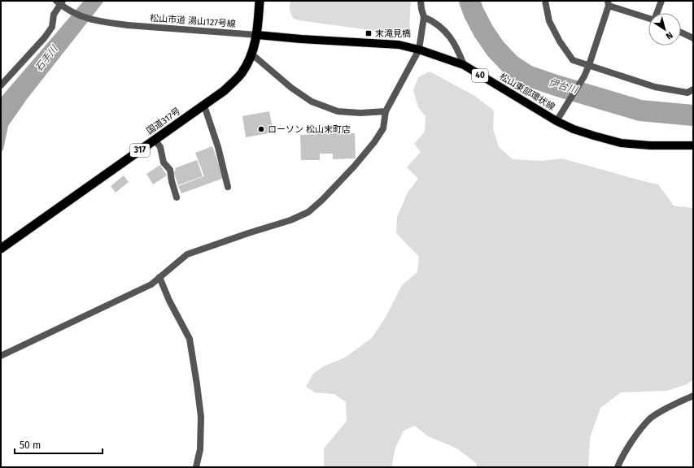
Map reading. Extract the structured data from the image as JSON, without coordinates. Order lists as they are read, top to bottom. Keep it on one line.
{"streets":{"highway":["国道317号","317"],"main road":["40","松山東部環状線"],"street":["松山市道 湯山127号線"]},"crossings":[["松山市道 湯山127号線","松山東部環状線"],["松山市道 湯山127号線","国道317号"],["松山東部環状線","国道317号"]],"water":["石手川","伊台川"],"places":{"transit":["末滝見橋"],"other":["ローソン 松山末町店"]},"scale_bar":"50 m","north":"bottom right"}
